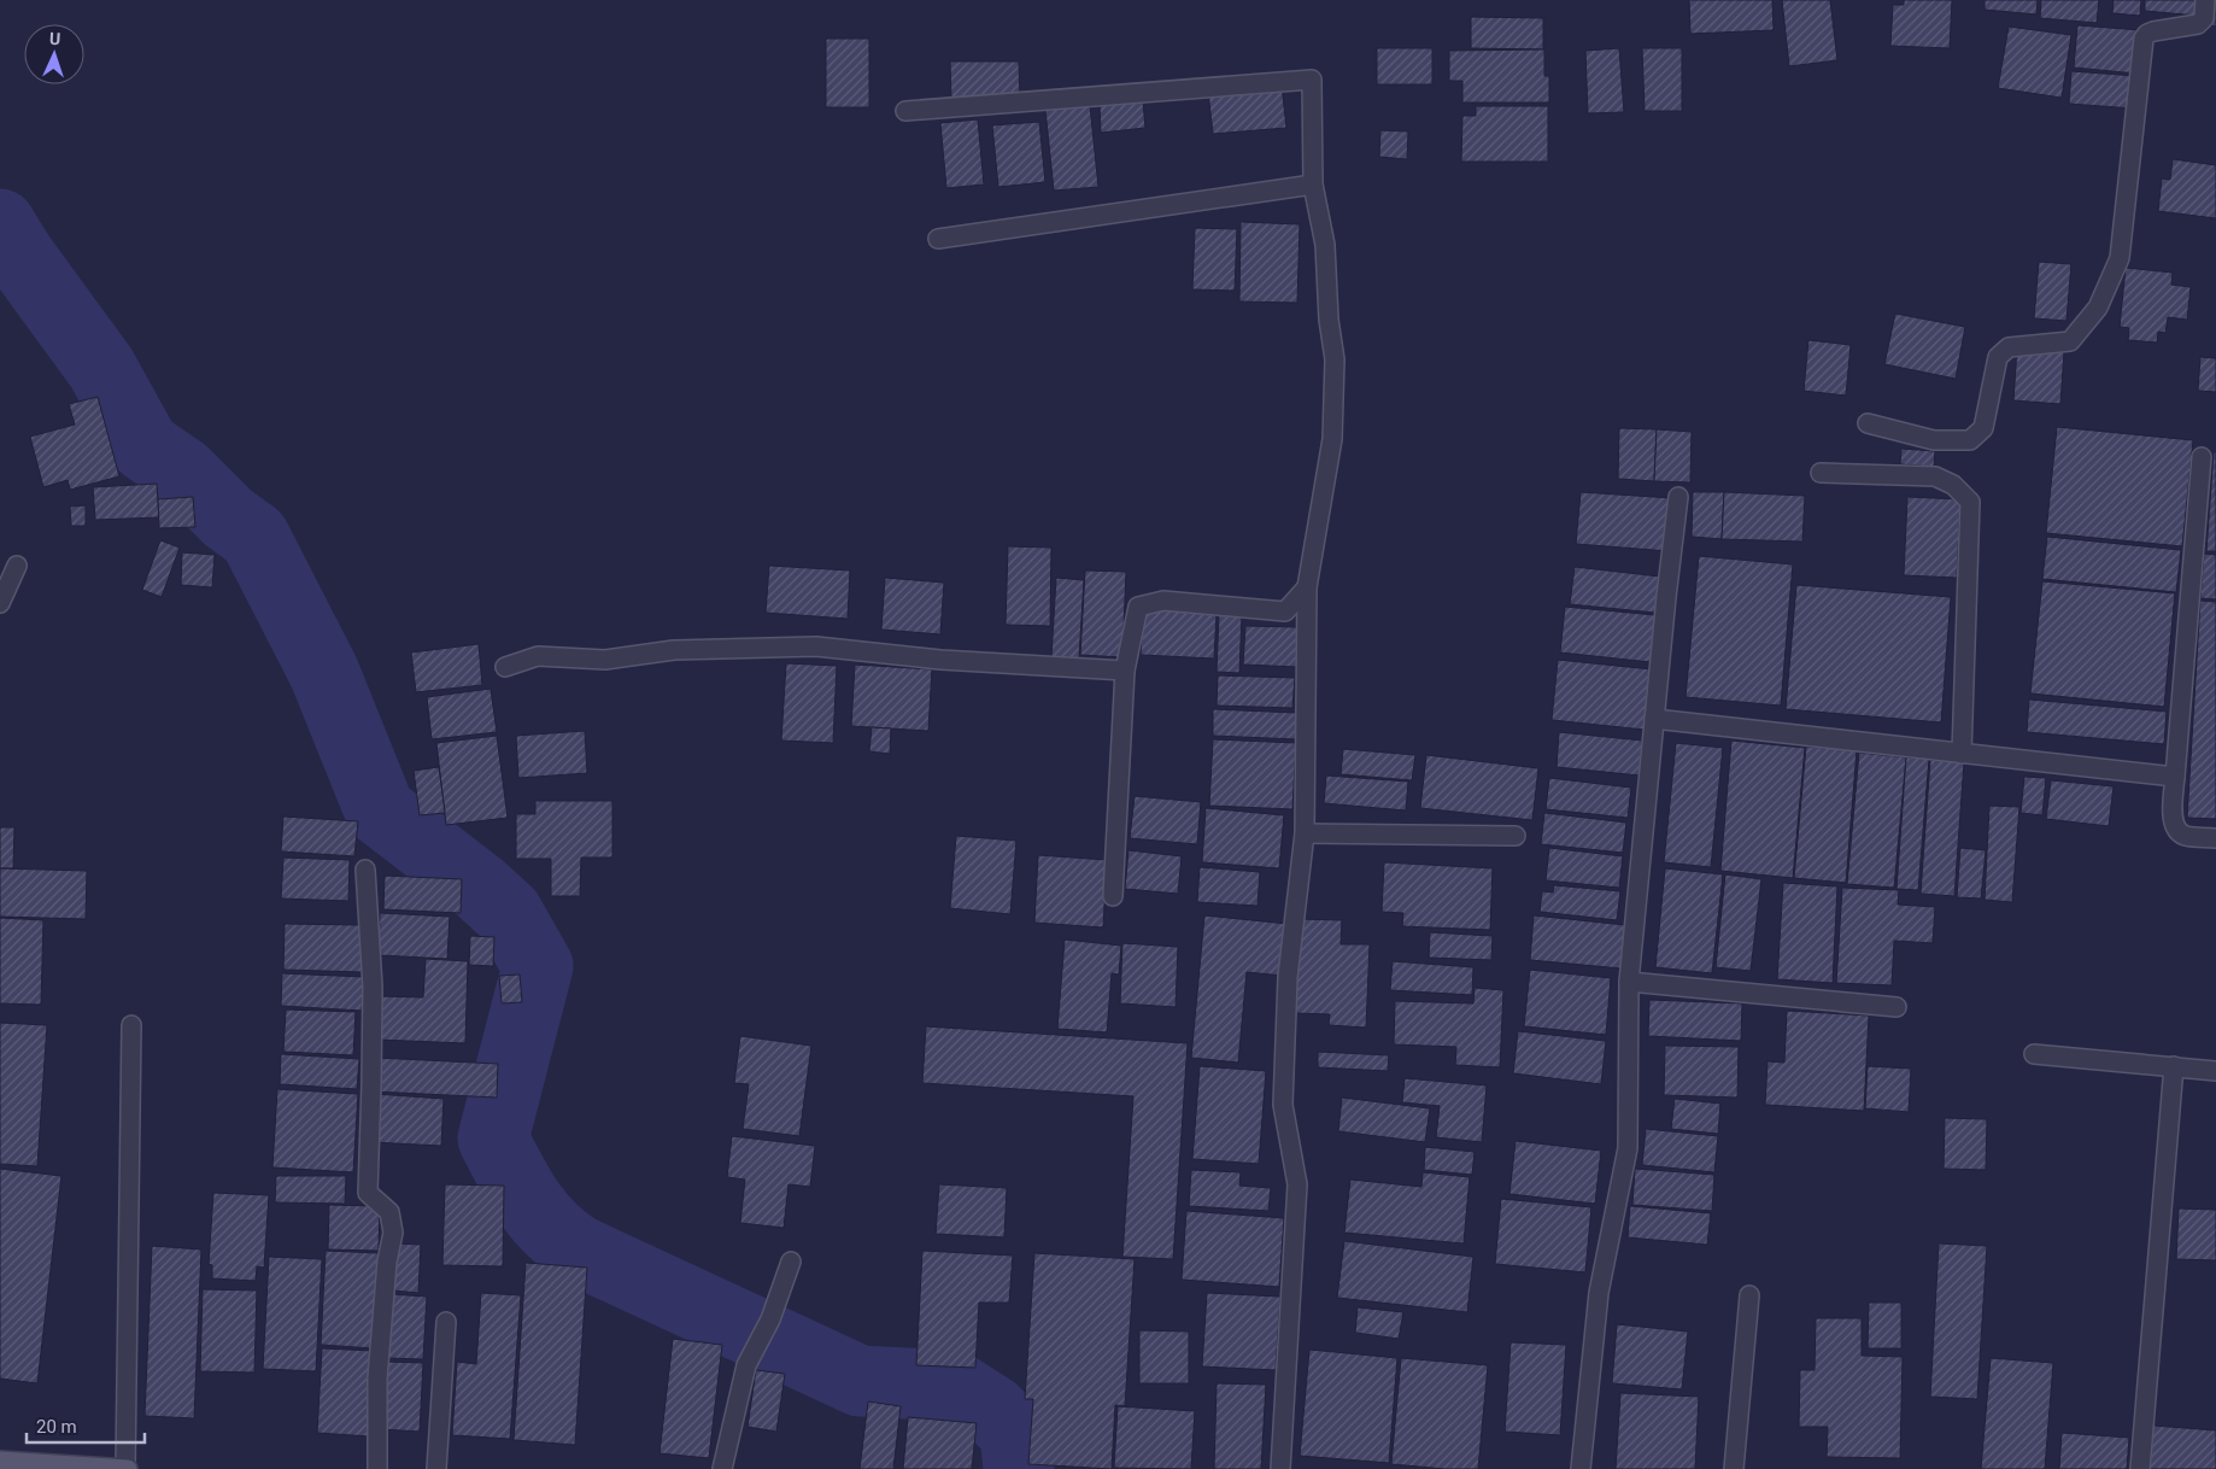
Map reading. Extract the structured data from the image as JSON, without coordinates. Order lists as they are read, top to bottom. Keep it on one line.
{"scale_bar":"20 m","north":"top"}
